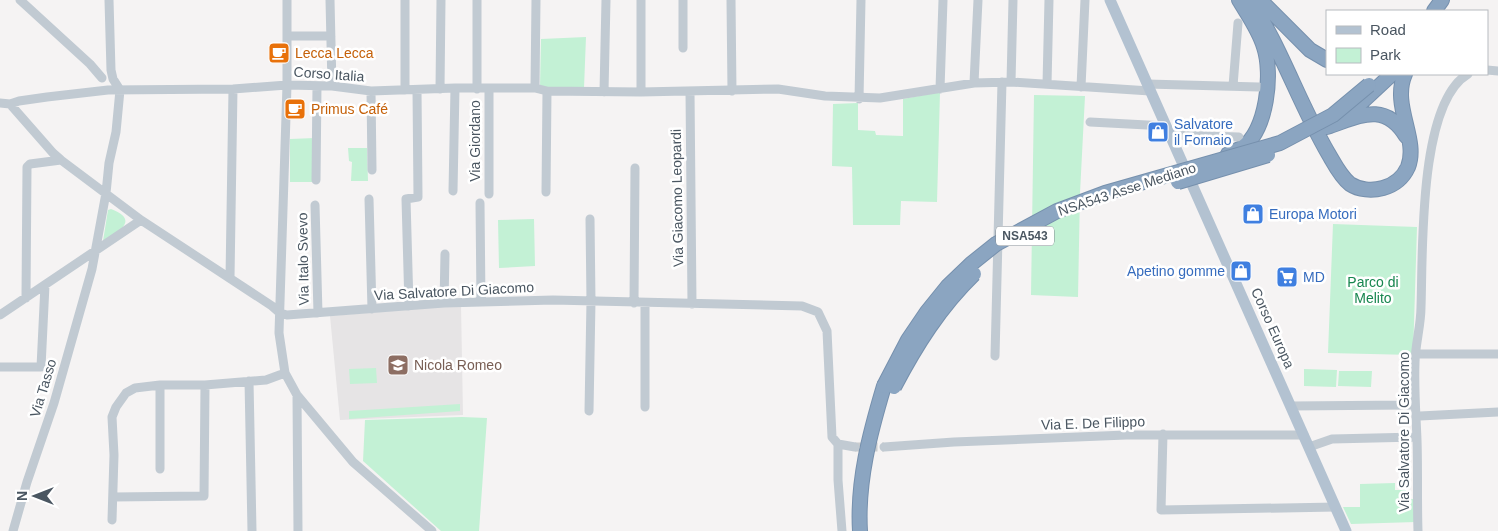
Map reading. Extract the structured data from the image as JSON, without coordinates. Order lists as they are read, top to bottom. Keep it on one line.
{"streets":{"highway":["NSA543 Asse Mediano","NSA543"],"main road":["Corso Europa"],"street":["Corso Italia","Via Giordano","Via Giacomo Leopardi","Via Italo Svevo","Via Salvatore Di Giacomo","Via Tasso","Via E. De Filippo"]},"crossings":[["Corso Italia","Via Giordano"],["Corso Italia","Via Giacomo Leopardi"],["Corso Italia","Corso Europa"],["Corso Italia","Via Tasso"],["Via Giacomo Leopardi","Via Salvatore Di Giacomo"],["Via Italo Svevo","Via Salvatore Di Giacomo"],["Corso Europa","Via E. De Filippo"]],"parks":["Parco di Melito"],"places":{"cafe":["Lecca Lecca","Primus Café"],"shop":["Salvatore il Fornaio","Europa Motori","Apetino gomme"],"supermarket":["MD"],"school or university":["Nicola Romeo"]},"legend":["Road","Park"],"north":"left"}
